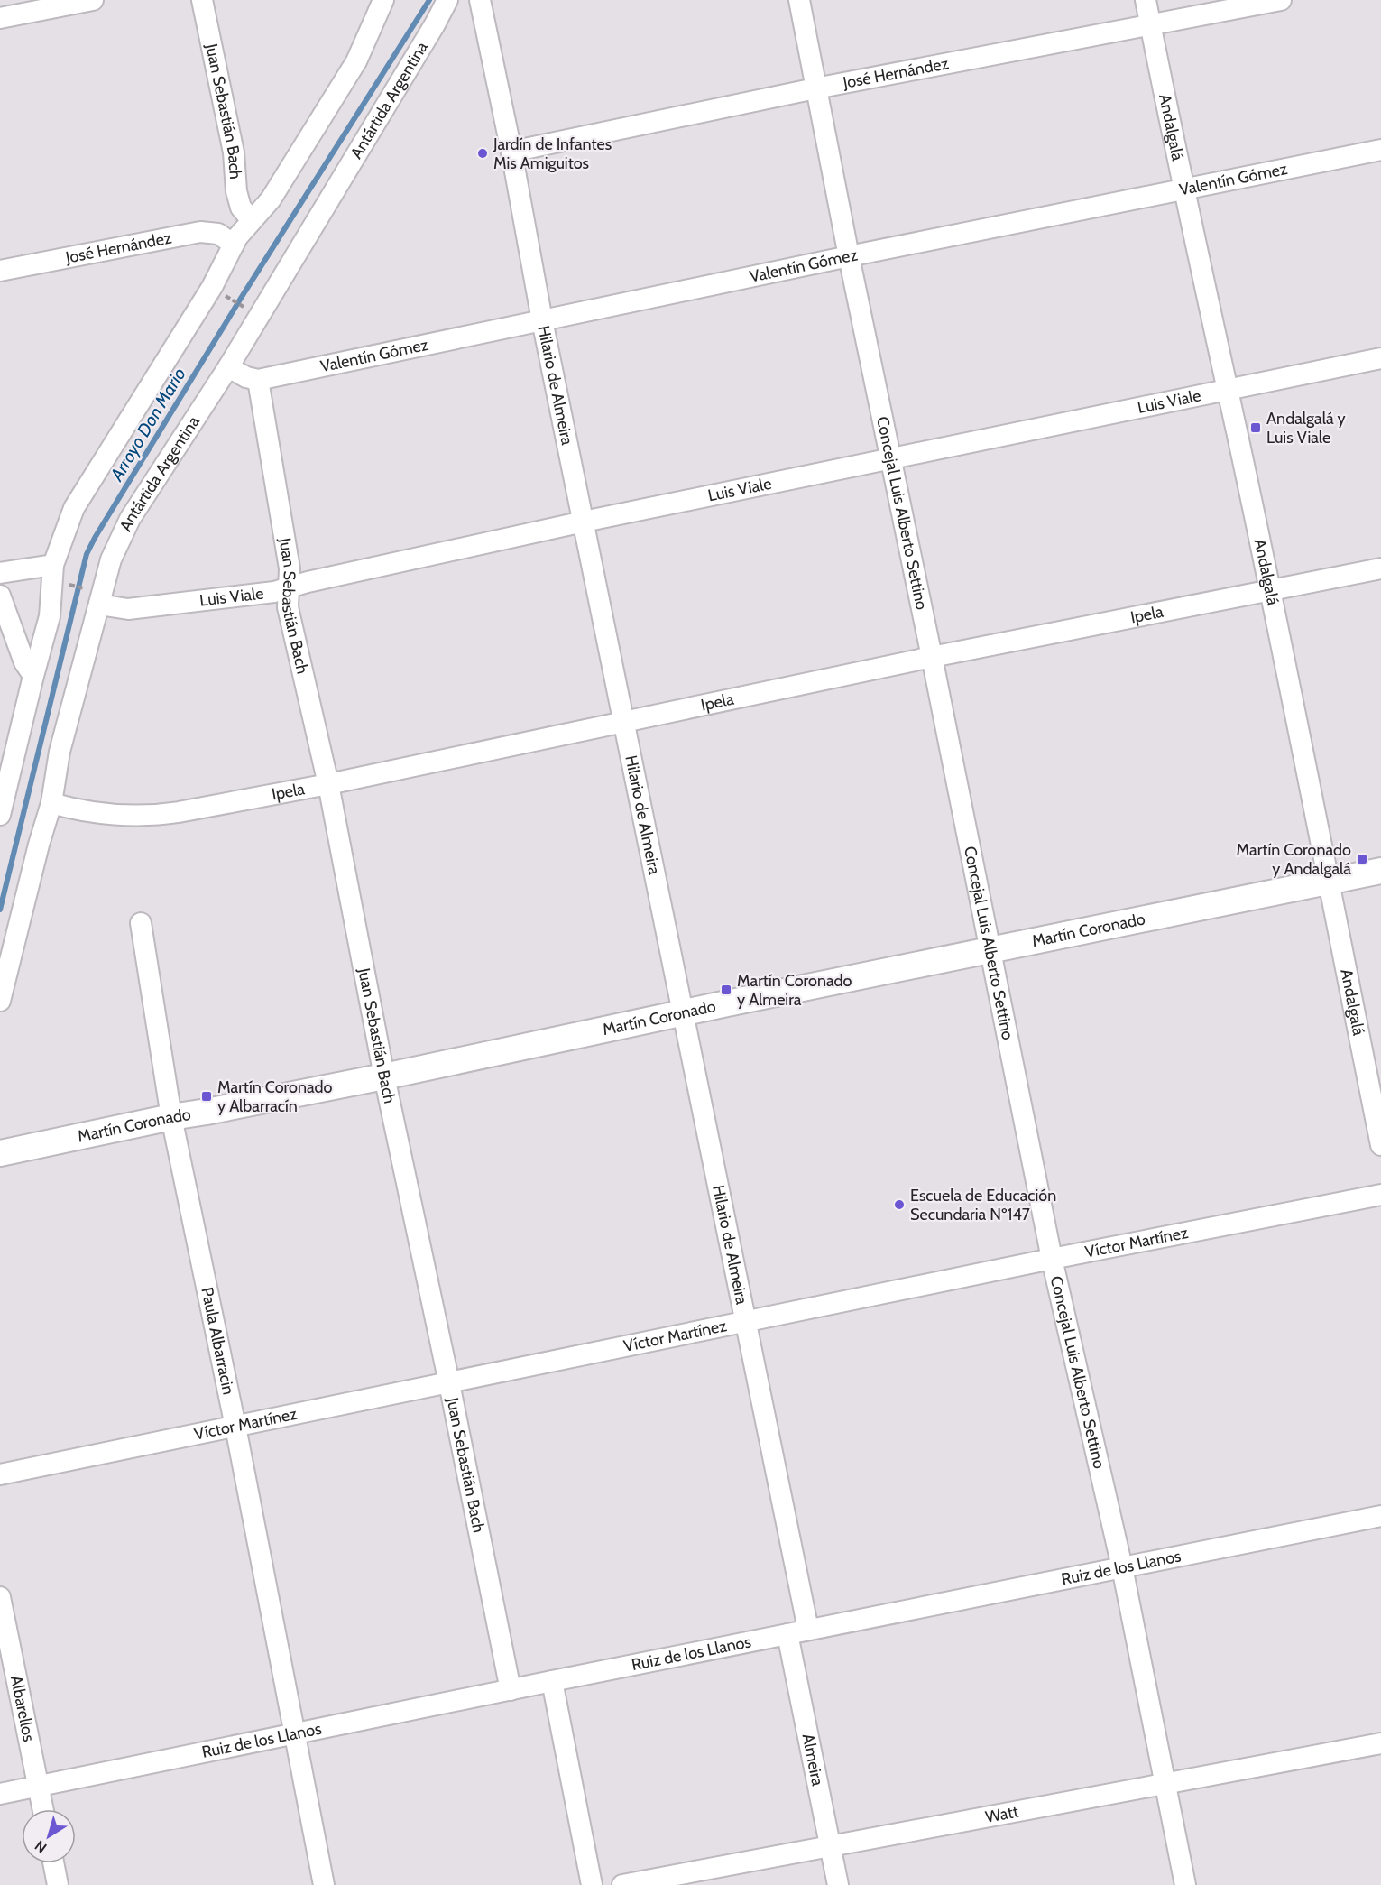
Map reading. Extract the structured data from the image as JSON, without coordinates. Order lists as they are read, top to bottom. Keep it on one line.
{"streets":{"street":["José Hernández","Antártida Argentina","Juan Sebastián Bach","Andalgalá","Valentín Gómez","Hilario de Almeira","Luis Viale","Concejal Luis Alberto Settino","Ipela","Martín Coronado","Víctor Martínez","Paula Albarracin","Ruiz de los Llanos","Albarellos","Almeira","Watt"]},"crossings":[["José Hernández","Andalgalá"],["José Hernández","Hilario de Almeira"],["José Hernández","Concejal Luis Alberto Settino"],["Antártida Argentina","Luis Viale"],["Antártida Argentina","Ipela"],["Juan Sebastián Bach","Valentín Gómez"],["Juan Sebastián Bach","Luis Viale"],["Juan Sebastián Bach","Ipela"],["Juan Sebastián Bach","Martín Coronado"],["Juan Sebastián Bach","Víctor Martínez"],["Juan Sebastián Bach","Ruiz de los Llanos"],["Andalgalá","Valentín Gómez"],["Andalgalá","Luis Viale"],["Andalgalá","Ipela"],["Andalgalá","Martín Coronado"],["Valentín Gómez","Hilario de Almeira"],["Valentín Gómez","Concejal Luis Alberto Settino"],["Hilario de Almeira","Luis Viale"],["Hilario de Almeira","Ipela"],["Hilario de Almeira","Martín Coronado"],["Hilario de Almeira","Víctor Martínez"],["Hilario de Almeira","Ruiz de los Llanos"],["Luis Viale","Concejal Luis Alberto Settino"],["Concejal Luis Alberto Settino","Ipela"],["Concejal Luis Alberto Settino","Martín Coronado"],["Concejal Luis Alberto Settino","Víctor Martínez"],["Concejal Luis Alberto Settino","Ruiz de los Llanos"],["Concejal Luis Alberto Settino","Watt"],["Martín Coronado","Paula Albarracin"],["Víctor Martínez","Paula Albarracin"],["Paula Albarracin","Ruiz de los Llanos"],["Ruiz de los Llanos","Albarellos"],["Ruiz de los Llanos","Almeira"],["Almeira","Watt"]],"water":["Arroyo Don Mario"],"places":{"other":["Jardín de Infantes Mis Amiguitos","Escuela de Educación Secundaria Nº147"],"transit":["Andalgalá y Luis Viale","Martín Coronado y Andalgalá","Martín Coronado y Almeira","Martín Coronado y Albarracín"]},"north":"bottom left"}
